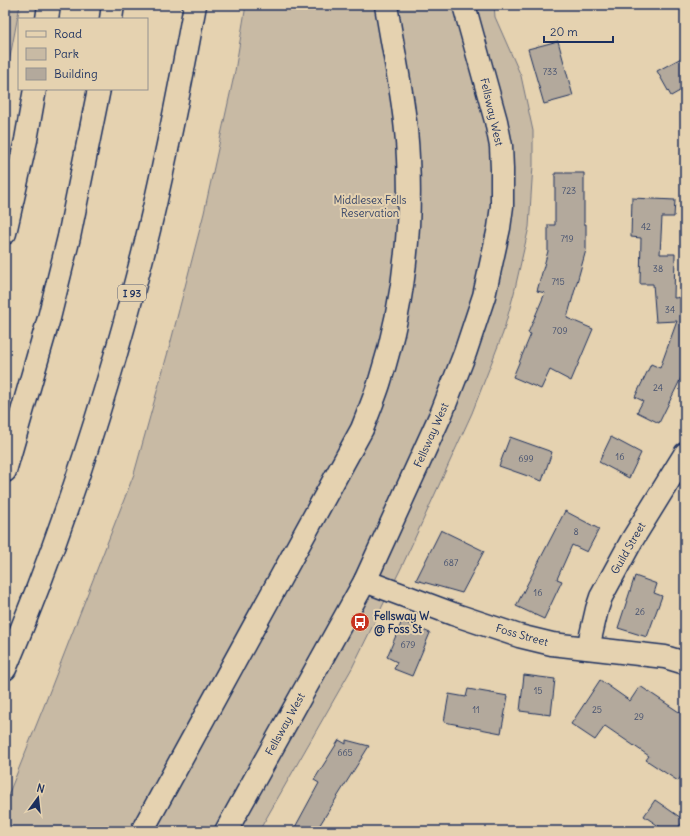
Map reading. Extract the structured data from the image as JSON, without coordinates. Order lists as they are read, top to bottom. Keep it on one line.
{"streets":{"main road":["Fellsway West","I 93","Guild Street","Foss Street"]},"crossings":[["Fellsway West","Foss Street"],["Guild Street","Foss Street"]],"parks":["Middlesex Fells Reservation"],"places":{"bus stop":["Fellsway W @ Foss St"]},"house_numbers":["733","723","42","719","38","715","34","709","24","16","699","8","687","16","26","679","15","11","25","29","665"],"legend":["Road","Park","Building"],"scale_bar":"20 m","north":"top"}
